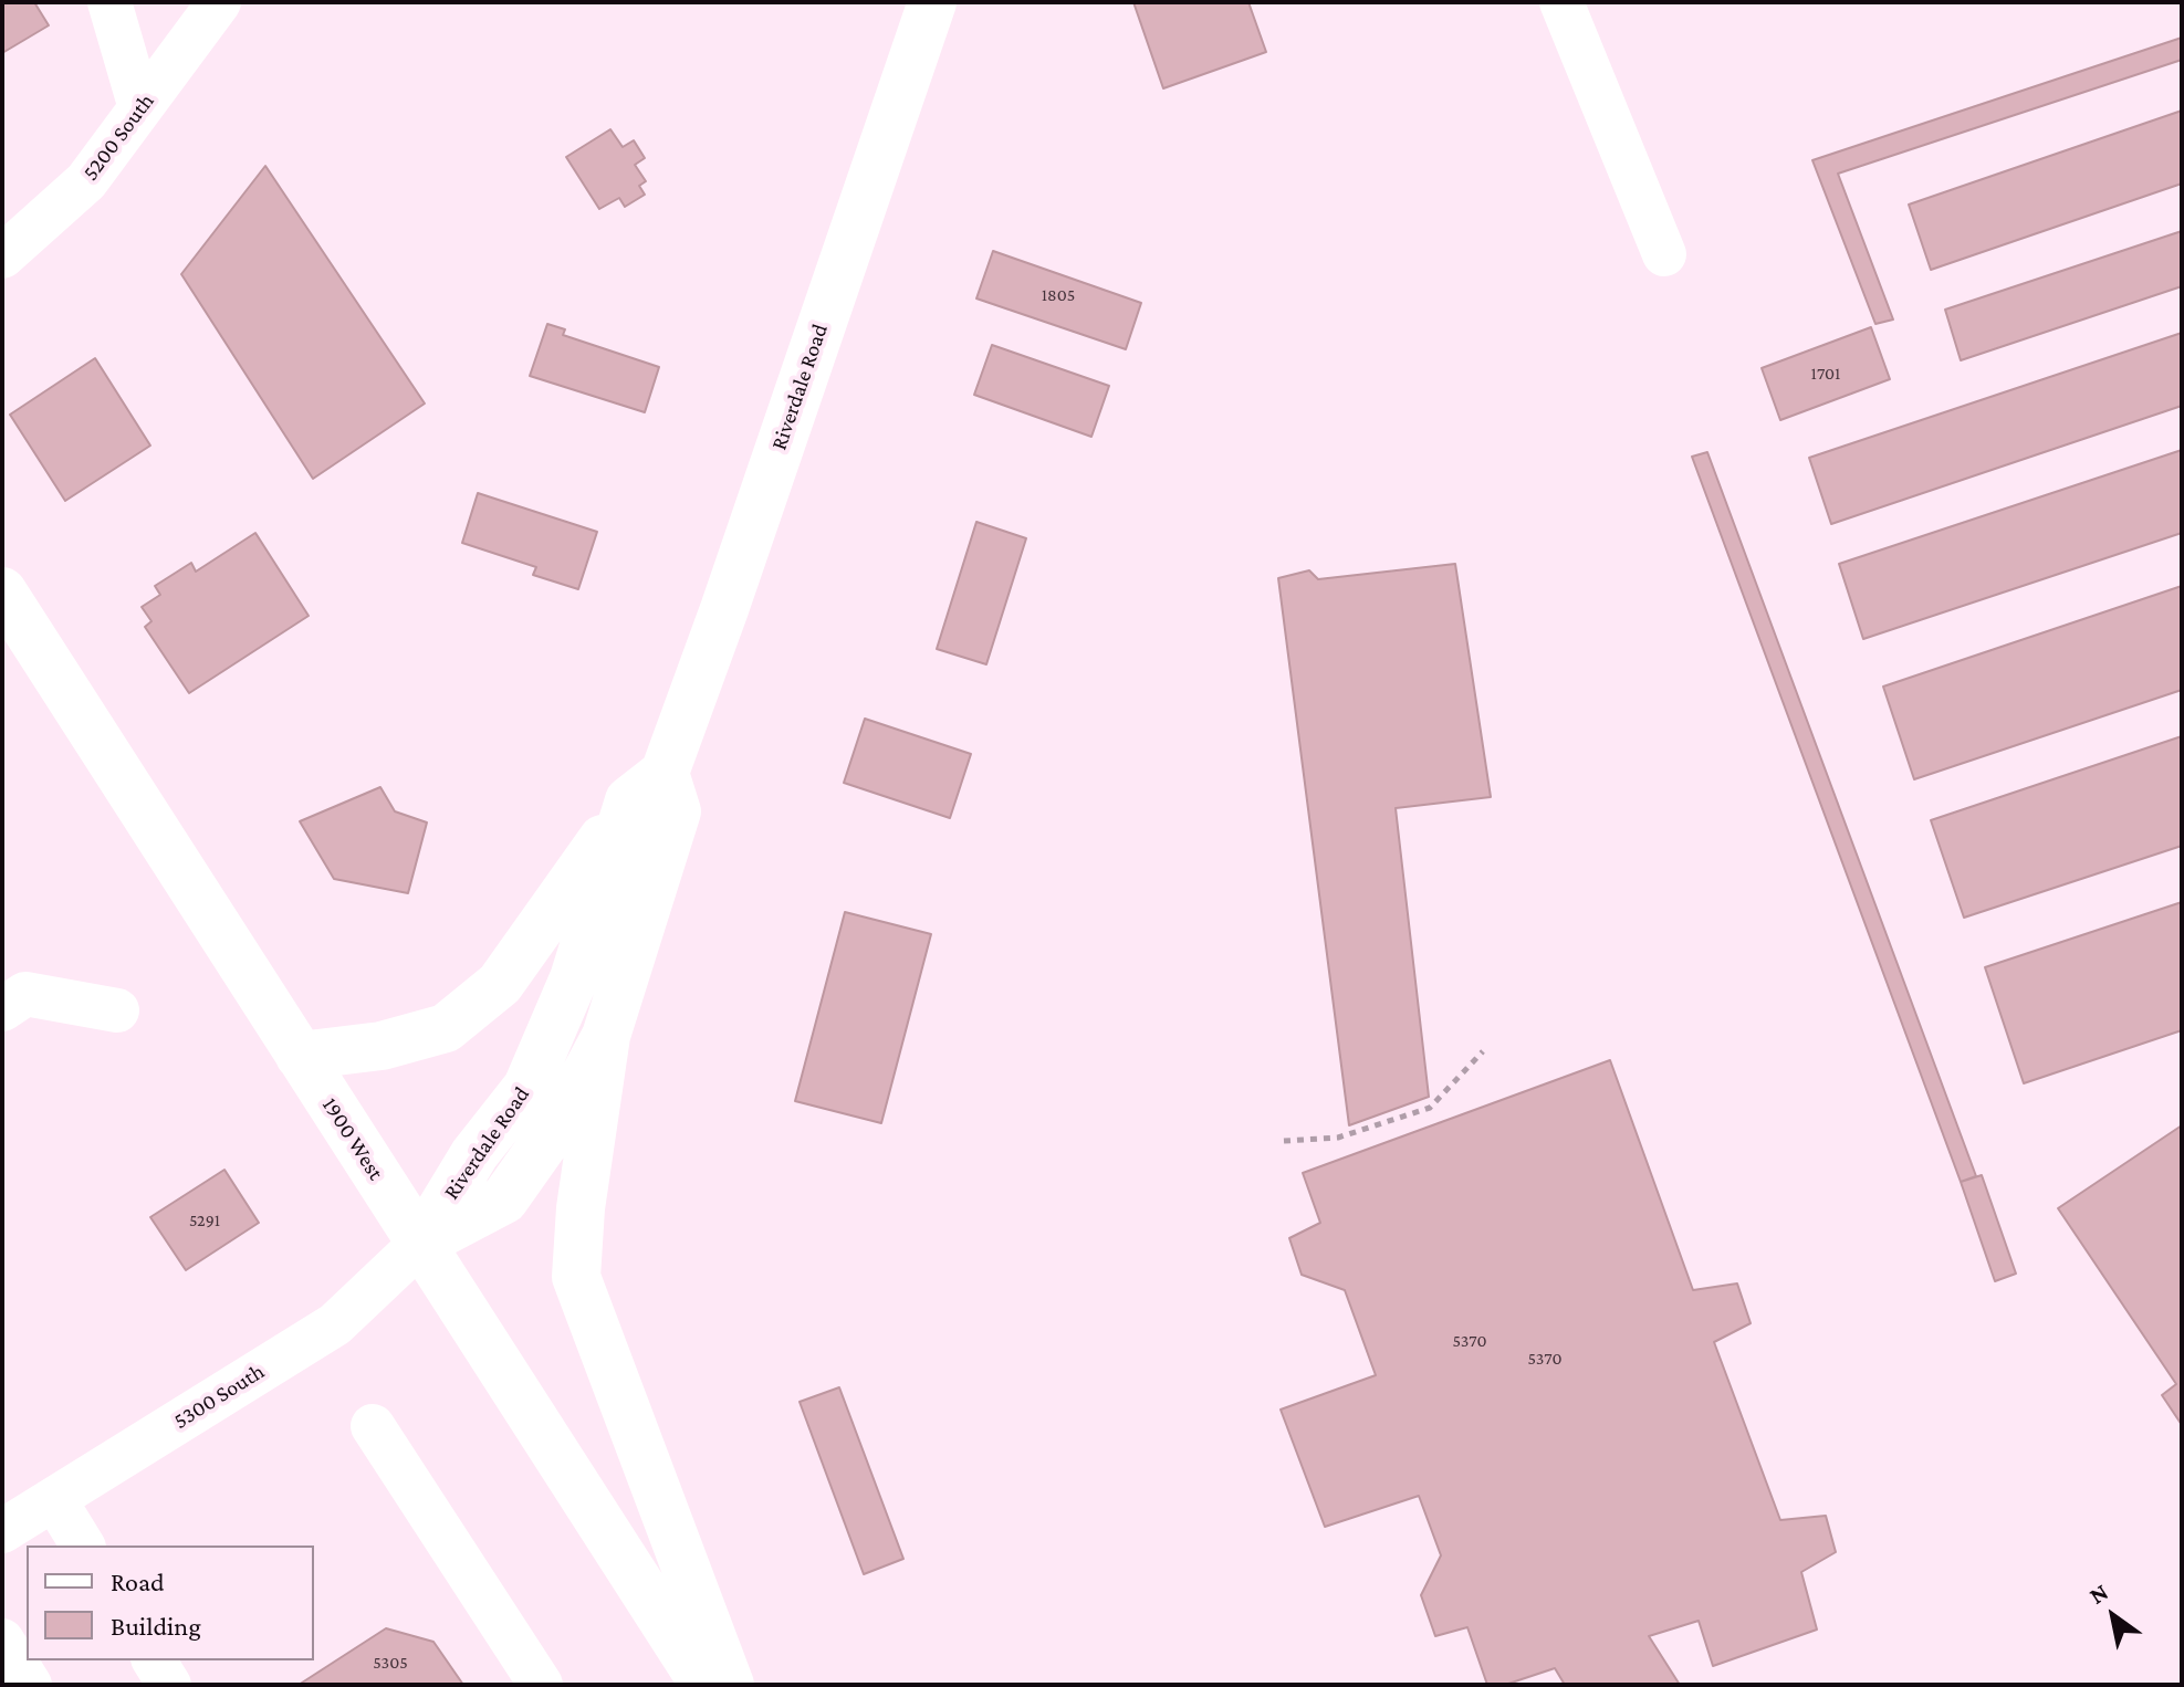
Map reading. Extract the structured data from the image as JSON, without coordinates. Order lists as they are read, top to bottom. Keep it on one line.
{"streets":{"main road":["Riverdale Road","1900 West"],"street":["5200 South","5300 South"]},"crossings":[["Riverdale Road","1900 West"],["Riverdale Road","5300 South"],["1900 West","5300 South"]],"house_numbers":["1805","1701","5291","5370","5370","5305"],"legend":["Road","Building"],"north":"top left"}
